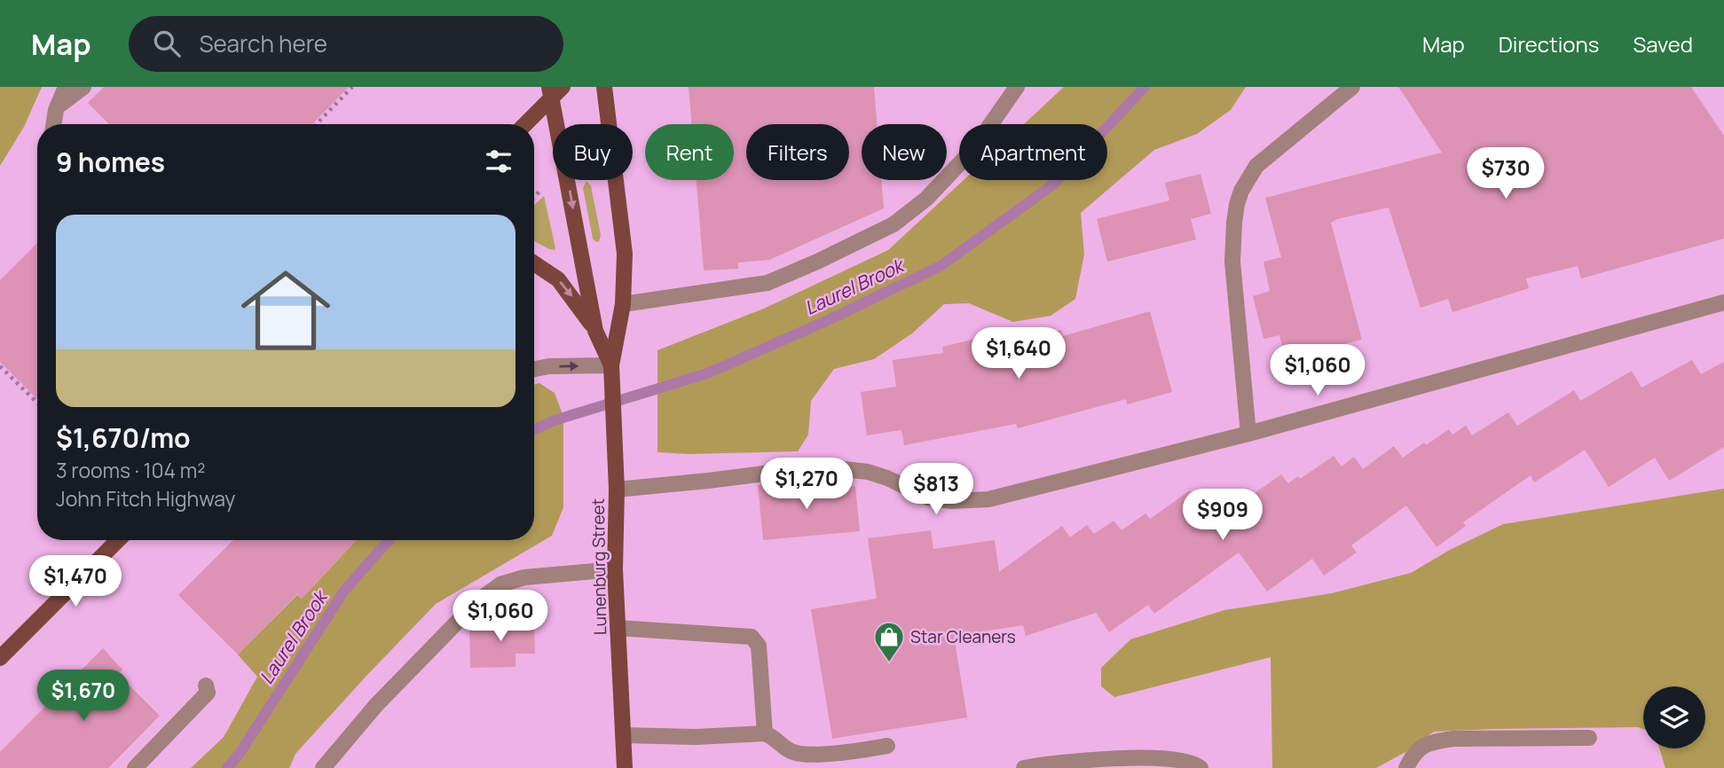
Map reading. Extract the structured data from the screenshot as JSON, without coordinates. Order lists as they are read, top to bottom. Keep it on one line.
{"streets":{"main road":["Lunenburg Street"]},"water":["Laurel Brook"],"places":{"shop":["Star Cleaners"]},"page":{"header":"Map","search":"Search here","nav":["Map","Directions","Saved"],"chip":["Buy","Rent","Filters","New","Apartment"],"heading":"9 homes","price":["$730","$1,640","$1,060","$1,270","$813","$909","$1,470","$1,060","$1,670"],"list":[{"name":"$1,670/mo","note":"3 rooms · 104 m² · John Fitch Highway"}]}}
